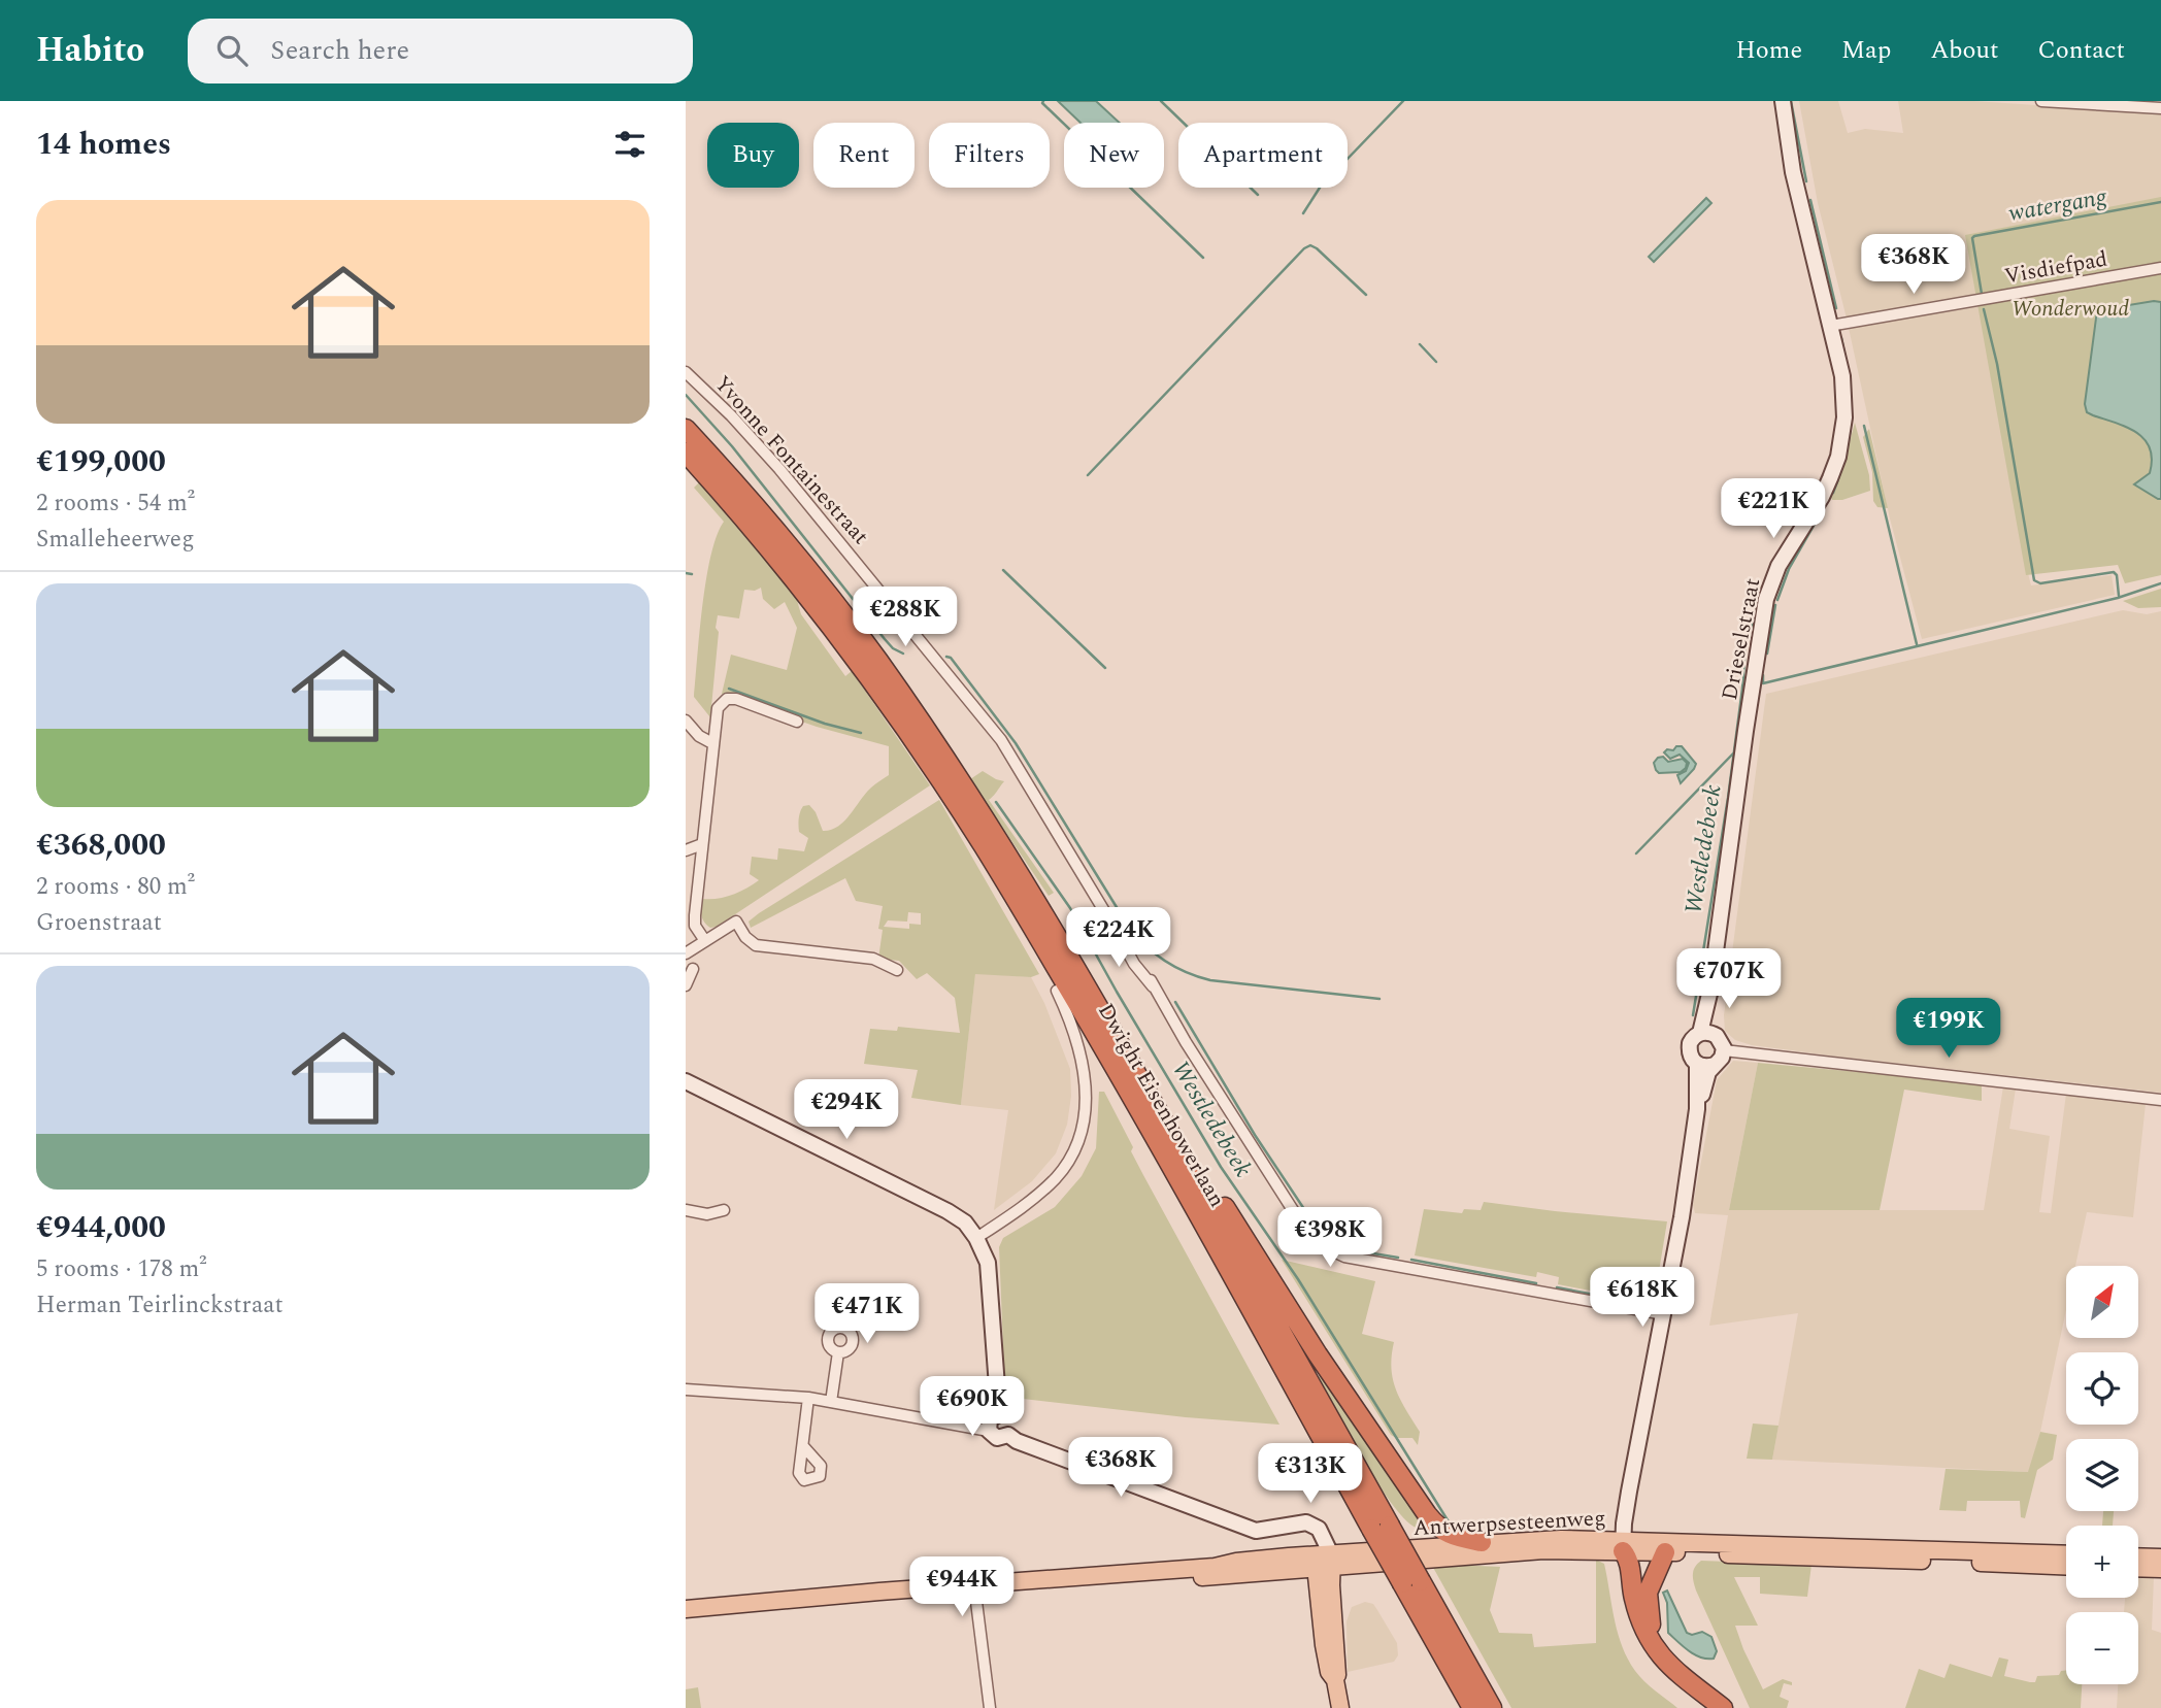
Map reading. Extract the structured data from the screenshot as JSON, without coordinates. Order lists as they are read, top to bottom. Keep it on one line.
{"streets":{"highway":["Dwight Eisenhowerlaan"],"main road":["Antwerpsesteenweg"],"street":["Visdiefpad","Yvonne Fontainestraat","Drieselstraat"]},"crossings":[["Visdiefpad","Drieselstraat"],["Yvonne Fontainestraat","Drieselstraat"],["Drieselstraat","Antwerpsesteenweg"]],"water":["watergang","Westledebeek"],"parks":["Wonderwoud"],"north":"top right","page":{"header":"Habito","search":"Search here","nav":["Home","Map","About","Contact"],"heading":"14 homes","chip":["Buy","Rent","Filters","New","Apartment"],"list":[{"name":"€199,000","note":"2 rooms · 54 m² · Smalleheerweg"},{"name":"€368,000","note":"2 rooms · 80 m² · Groenstraat"},{"name":"€944,000","note":"5 rooms · 178 m² · Herman Teirlinckstraat"}],"price":["€368K","€221K","€288K","€224K","€707K","€199K","€294K","€398K","€618K","€471K","€690K","€368K","€313K","€944K"],"map_buttons":["+","−"]}}
